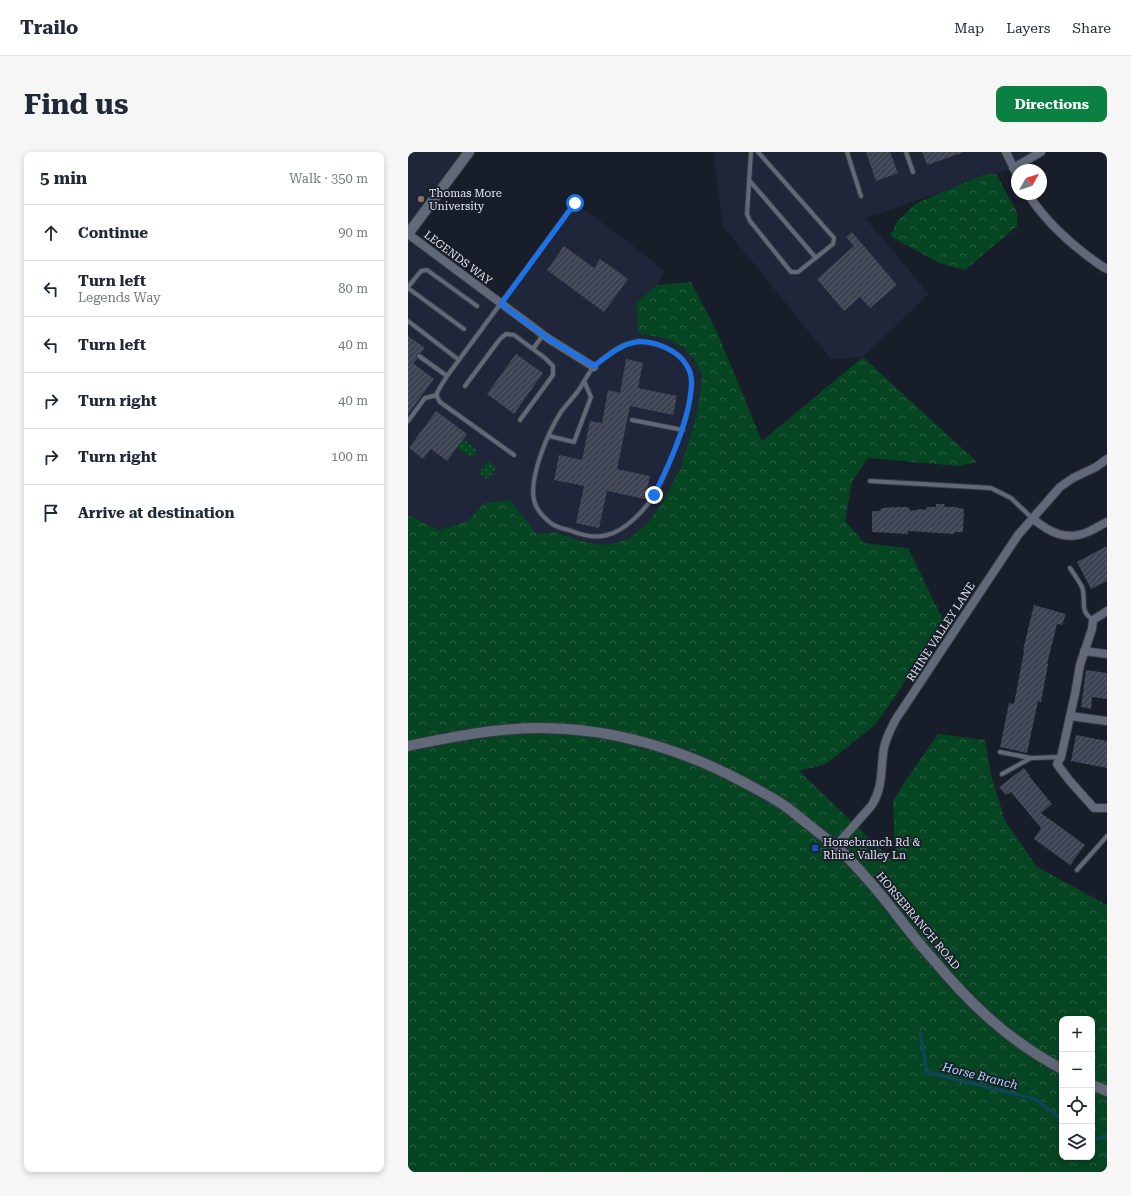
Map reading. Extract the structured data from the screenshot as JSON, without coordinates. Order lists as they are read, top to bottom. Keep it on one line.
{"streets":{"street":["LEGENDS WAY","RHINE VALLEY LANE","HORSEBRANCH ROAD"]},"crossings":[["RHINE VALLEY LANE","HORSEBRANCH ROAD"]],"water":["Horse Branch"],"places":{"other":["Thomas More University"],"transit":["Horsebranch Rd & Rhine Valley Ln"]},"north":"top right","page":{"header":"Trailo","nav":["Map","Layers","Share"],"buttons":"Directions","title":"Find us","heading":["5 min","Walk · 350 m"],"list":[["Continue","90 m"],["Turn left","Legends Way","80 m"],["Turn left","40 m"],["Turn right","40 m"],["Turn right","100 m"],"Arrive at destination"],"map_buttons":["+","−"]}}
